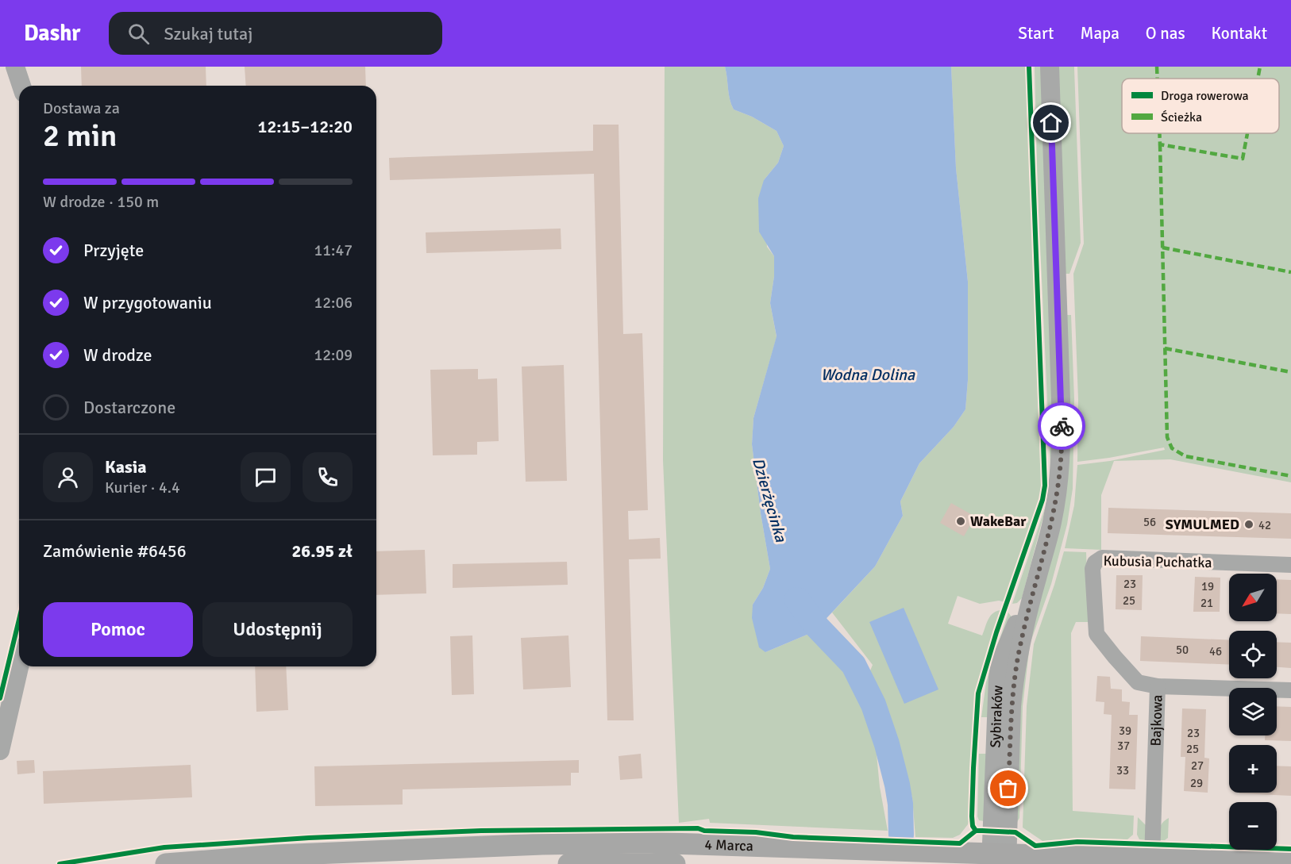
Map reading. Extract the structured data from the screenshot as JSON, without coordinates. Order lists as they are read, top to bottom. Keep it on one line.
{"streets":{"main road":["4 Marca"],"street":["Kubusia Puchatka","Sybiraków","Bajkowa"]},"crossings":[["Kubusia Puchatka","Bajkowa"],["Sybiraków","4 Marca"],["Bajkowa","4 Marca"]],"water":["Wodna Dolina","Dzierżęcinka"],"places":["WakeBar","SYMULMED"],"house_numbers":["56","42","23","19","25","21","50","46","39","23","37","25","27","33","29"],"legend":["Droga rowerowa","Ścieżka"],"north":"bottom left","page":{"header":"Dashr","search":"Szukaj tutaj","nav":["Start","Mapa","O nas","Kontakt"],"heading":["2 min","Dostawa za","12:15–12:20"],"panel":["Kasia","Kurier · 4.4","Zamówienie #6456","26.95 zł"],"bar":"W drodze · 150 m","list":[["Przyjęte","11:47"],["W przygotowaniu","12:06"],["W drodze","12:09"],"Dostarczone"],"map_buttons":["+","−"],"buttons":["Pomoc","Udostępnij"]}}
